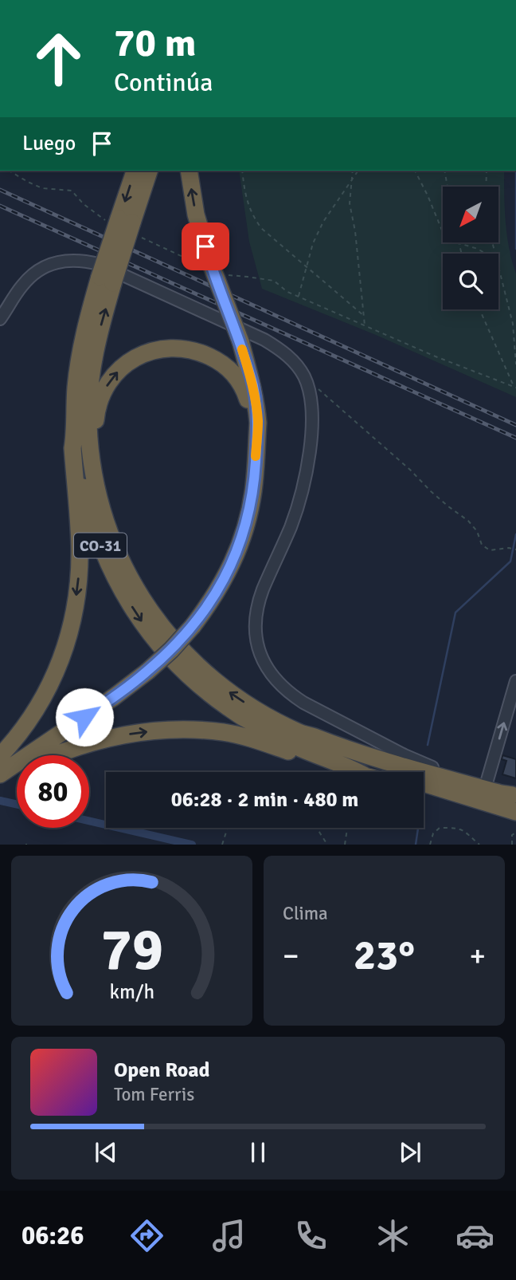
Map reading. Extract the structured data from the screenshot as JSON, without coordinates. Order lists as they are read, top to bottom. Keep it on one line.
{"streets":{"highway":["CO-31"]},"north":"bottom left","page":{"turn":["70 m","Continúa"],"then":"Luego","limit":"80","trip":"06:28 · 2 min · 480 m","tile":"Clima","heat":["−","23°","+"],"song":["Open Road","Tom Ferris"],"tabs":"06:26","gauge":["79","km/h"]}}
